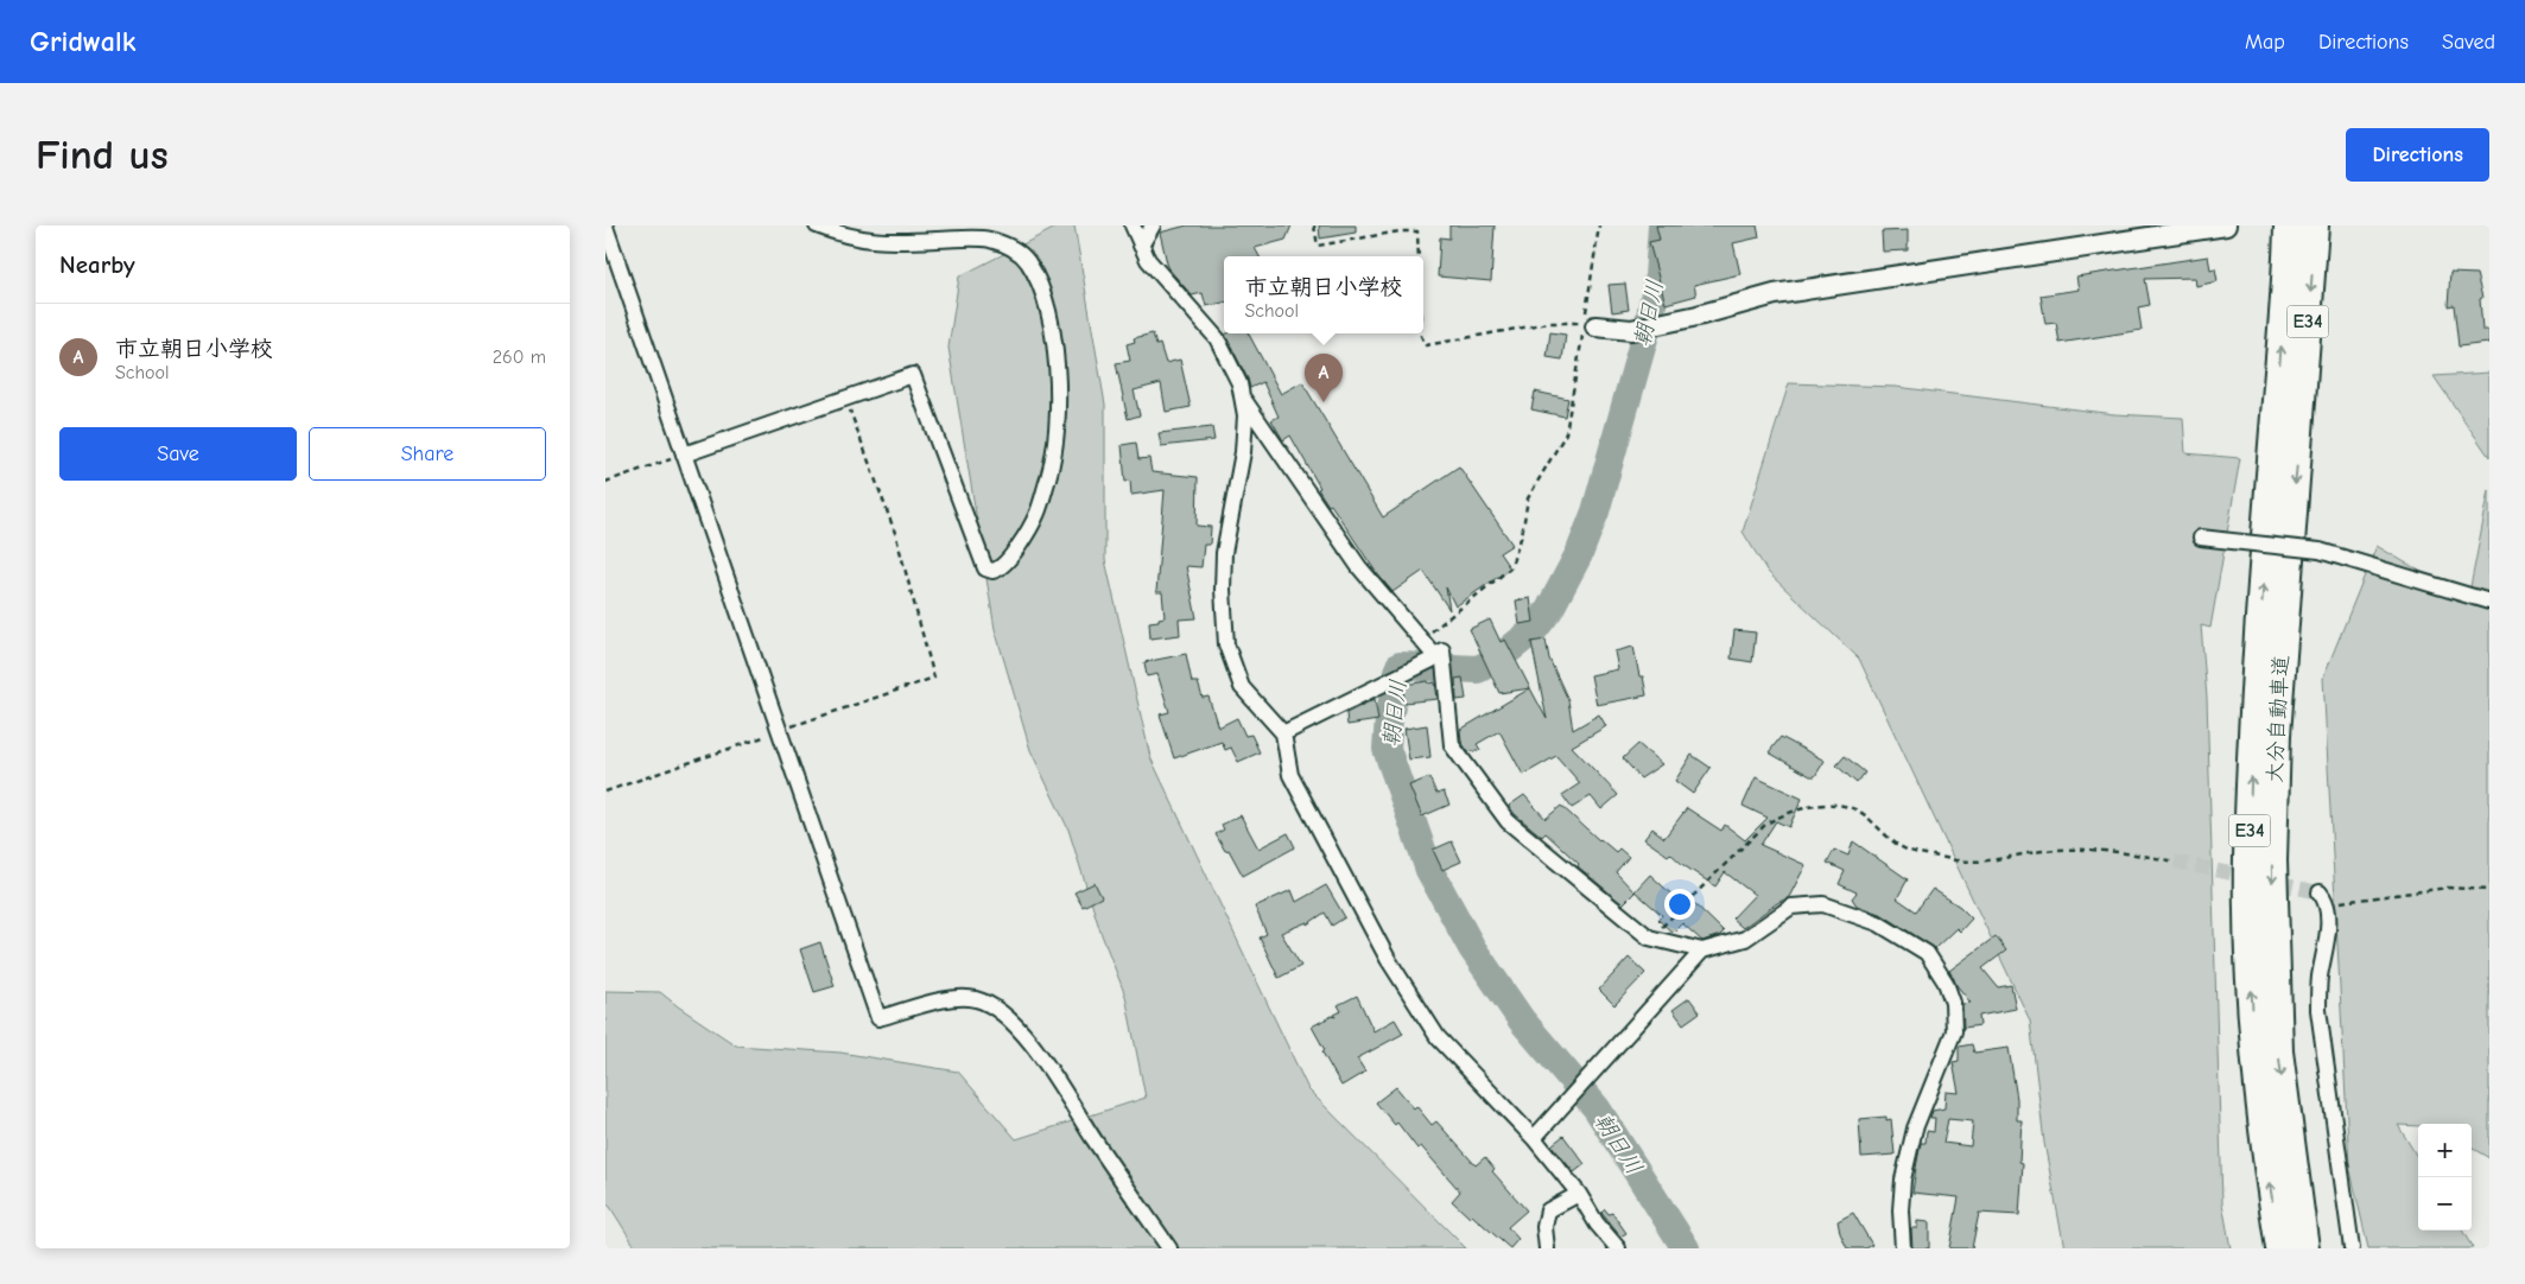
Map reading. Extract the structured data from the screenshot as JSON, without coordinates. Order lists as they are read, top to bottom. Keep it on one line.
{"streets":{"highway":["E34","大分自動車道"]},"water":["朝日川"],"page":{"header":"Gridwalk","nav":["Map","Directions","Saved"],"buttons":["Directions",["Save","Share"]],"title":"Find us","heading":"Nearby","popup":["市立朝日小学校","School"],"list":[{"mark":"A","name":"市立朝日小学校","note":"School","value":"260 m"}],"pins":"A","map_buttons":["+","−"]}}
